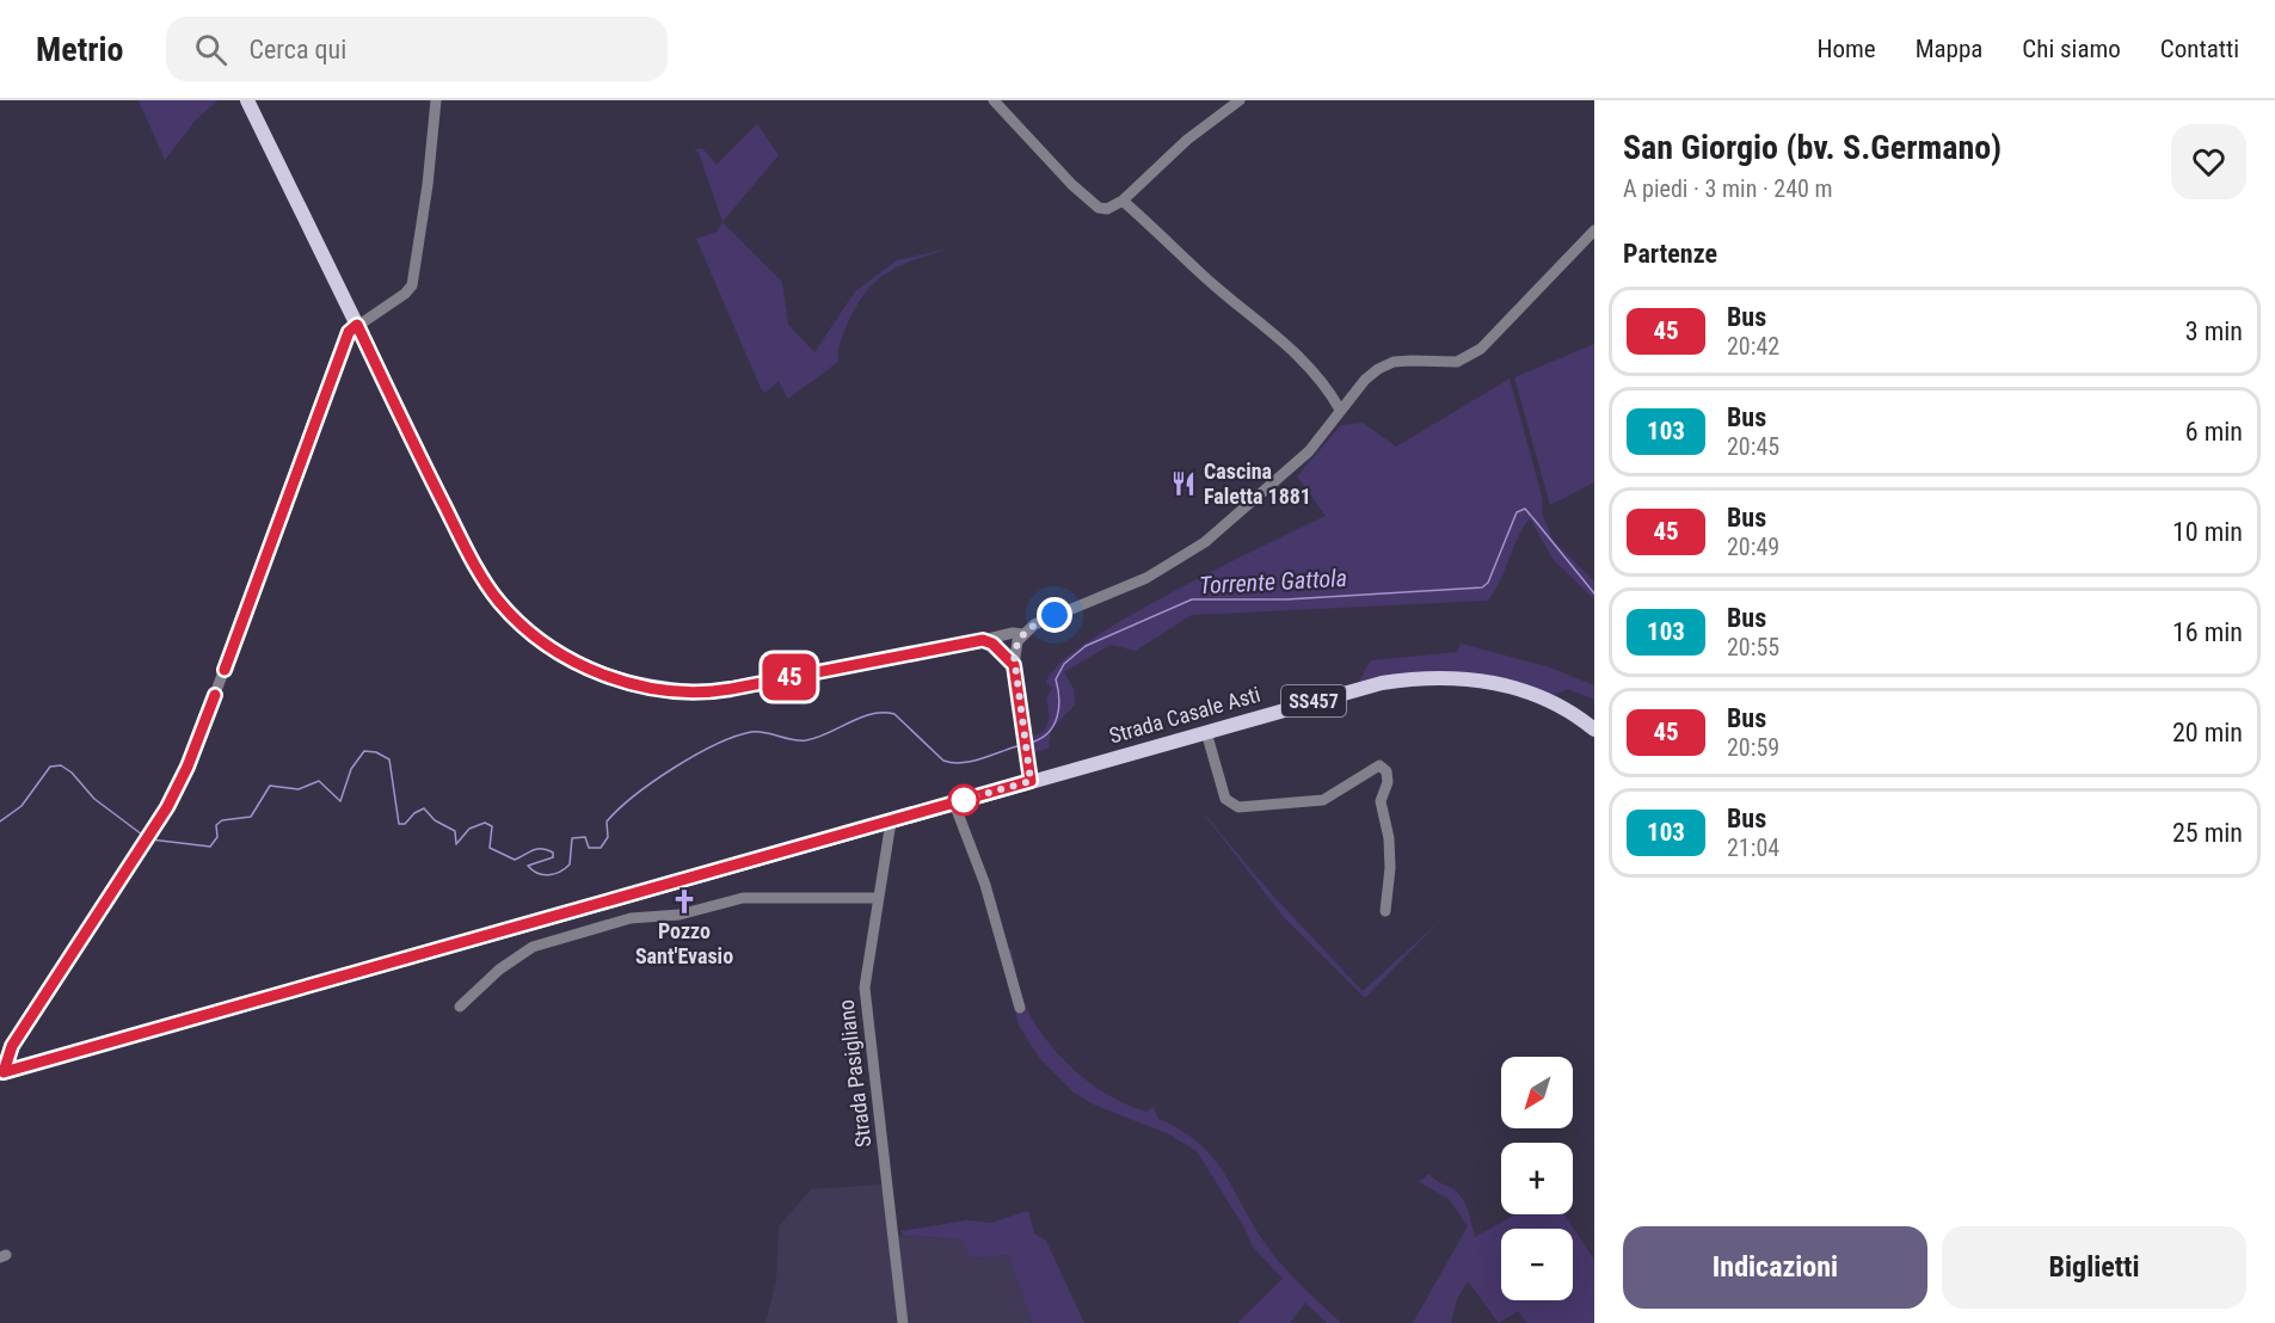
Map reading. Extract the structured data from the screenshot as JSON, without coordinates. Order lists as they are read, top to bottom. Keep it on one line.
{"streets":{"main road":["SS457","Strada Casale Asti"],"street":["Strada Pasigliano"]},"crossings":[["SS457","Strada Casale Asti"],["SS457","Strada Pasigliano"]],"water":["Torrente Gattola"],"places":{"restaurant":["Cascina Faletta 1881"],"church":["Pozzo Sant'Evasio"]},"lines":["bus line 45"],"north":"bottom left","page":{"header":"Metrio","search":"Cerca qui","nav":["Home","Mappa","Chi siamo","Contatti"],"on_map":"45","heading":[["San Giorgio (bv. S.Germano)","A piedi · 3 min · 240 m"],"Partenze"],"list":[{"mark":"45","name":"Bus","note":"20:42","value":"3 min"},{"mark":"103","name":"Bus","note":"20:45","value":"6 min"},{"mark":"45","name":"Bus","note":"20:49","value":"10 min"},{"mark":"103","name":"Bus","note":"20:55","value":"16 min"},{"mark":"45","name":"Bus","note":"20:59","value":"20 min"},{"mark":"103","name":"Bus","note":"21:04","value":"25 min"}],"map_buttons":["+","−"],"buttons":["Indicazioni","Biglietti"]}}
